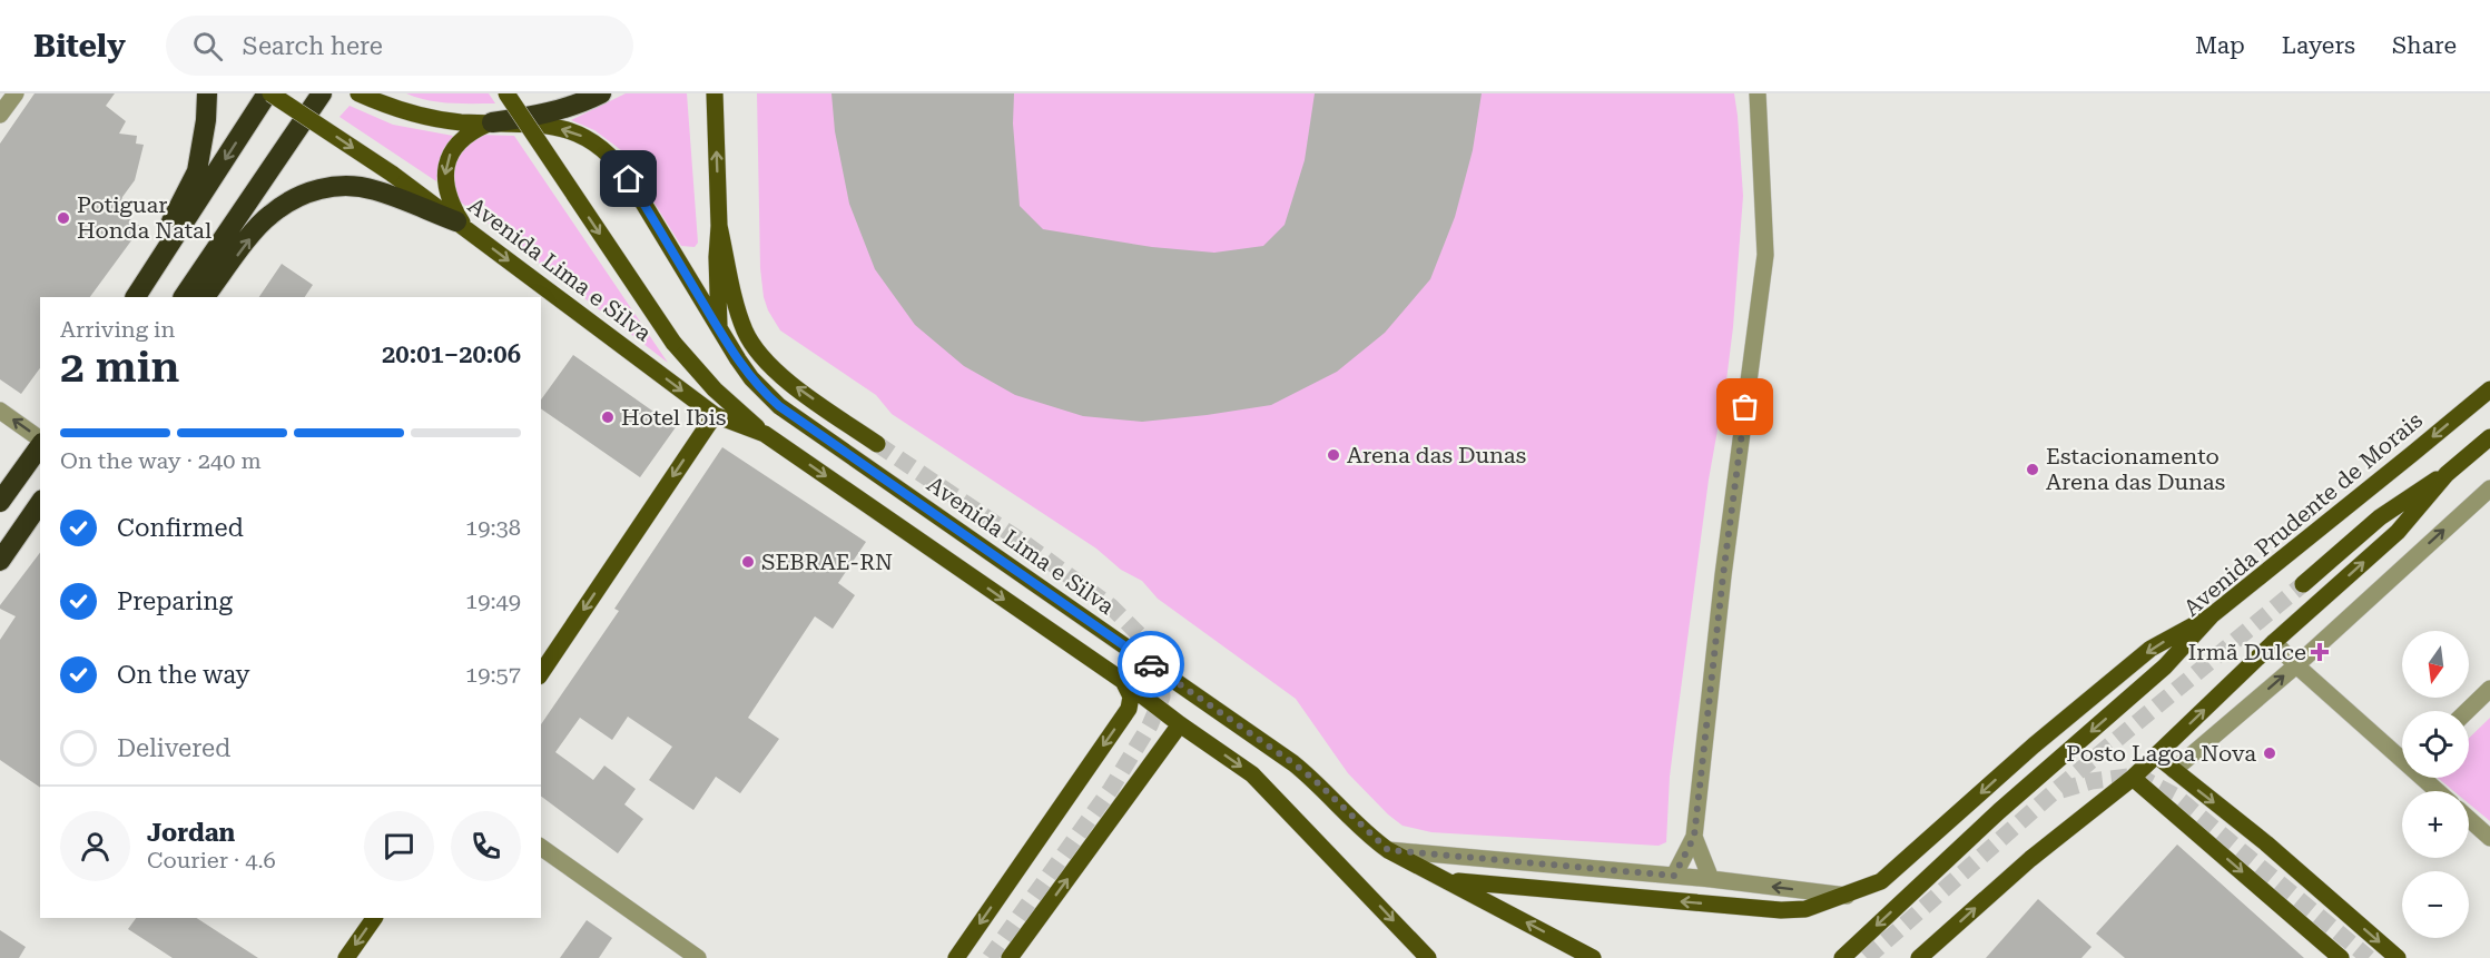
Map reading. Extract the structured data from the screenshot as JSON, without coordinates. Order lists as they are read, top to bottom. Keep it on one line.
{"streets":{"main road":["Avenida Lima e Silva","Avenida Prudente de Morais"]},"places":{"other":["Potiguar Honda Natal","Hotel Ibis","Arena das Dunas","Estacionamento Arena das Dunas","SEBRAE-RN","Posto Lagoa Nova"],"health":["Irmã Dulce"]},"north":"bottom","page":{"header":"Bitely","search":"Search here","nav":["Map","Layers","Share"],"heading":["2 min","Arriving in","20:01–20:06"],"panel":["Jordan","Courier · 4.6"],"bar":"On the way · 240 m","list":[["Confirmed","19:38"],["Preparing","19:49"],["On the way","19:57"],"Delivered"],"map_buttons":["+","−"]}}
